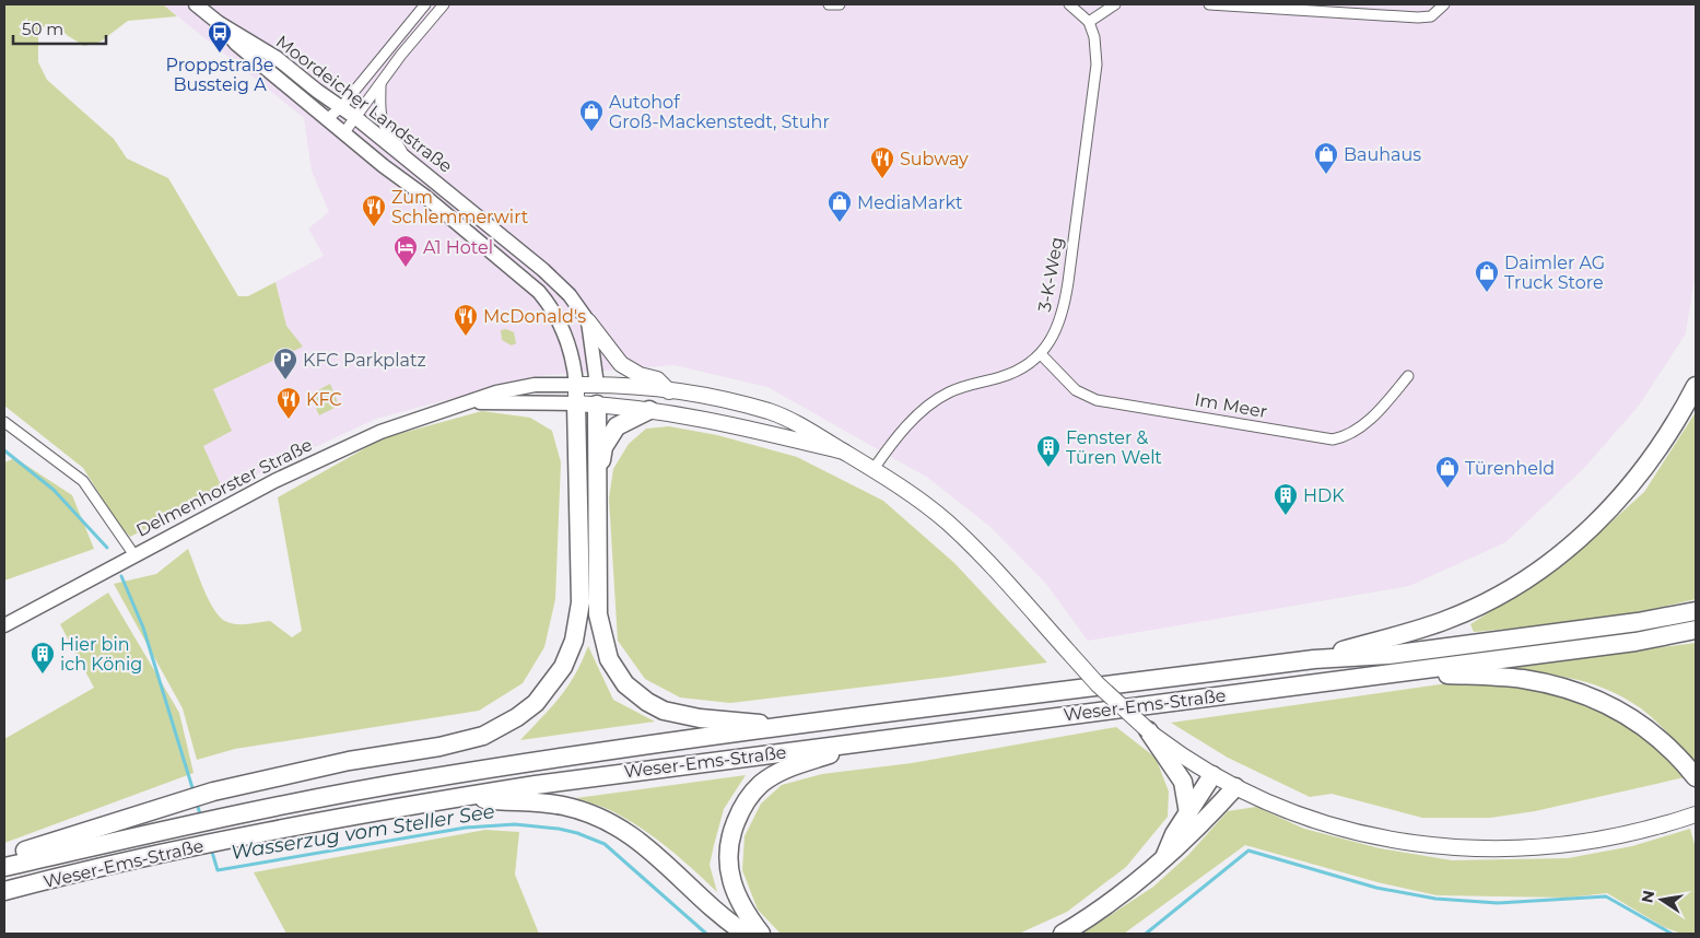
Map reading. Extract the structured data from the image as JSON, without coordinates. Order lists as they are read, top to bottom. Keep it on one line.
{"streets":{"highway":["Weser-Ems-Straße"],"main road":["Moordeicher Landstraße","Delmenhorster Straße"],"street":["3-K-Weg","Im Meer"]},"crossings":[["Moordeicher Landstraße","Delmenhorster Straße"],["3-K-Weg","Im Meer"],["3-K-Weg","Delmenhorster Straße"]],"water":["Wasserzug vom Steller See"],"places":{"bus stop":["Proppstraße Bussteig A"],"shop":["Autohof Groß-Mackenstedt, Stuhr","Bauhaus","MediaMarkt","Daimler AG Truck Store","Türenheld"],"restaurant":["Subway","Zum Schlemmerwirt","McDonald's","KFC"],"hotel":["A1 Hotel"],"parking":["KFC Parkplatz"],"building":["Fenster & Türen Welt","HDK","Hier bin ich König"]},"scale_bar":"50 m","north":"left"}
